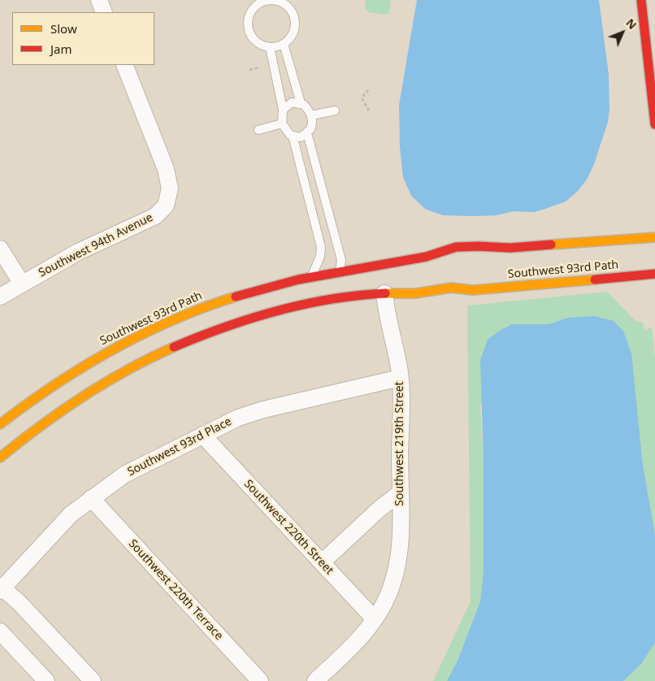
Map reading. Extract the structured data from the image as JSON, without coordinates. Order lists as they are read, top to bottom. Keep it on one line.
{"streets":{"street":["Southwest 94th Avenue","Southwest 93rd Path","Southwest 219th Street","Southwest 93rd Place","Southwest 220th Street","Southwest 220th Terrace"]},"crossings":[["Southwest 93rd Path","Southwest 219th Street"],["Southwest 219th Street","Southwest 93rd Place"],["Southwest 219th Street","Southwest 220th Street"],["Southwest 93rd Place","Southwest 220th Street"],["Southwest 93rd Place","Southwest 220th Terrace"]],"legend":["Slow","Jam"],"north":"top right"}
